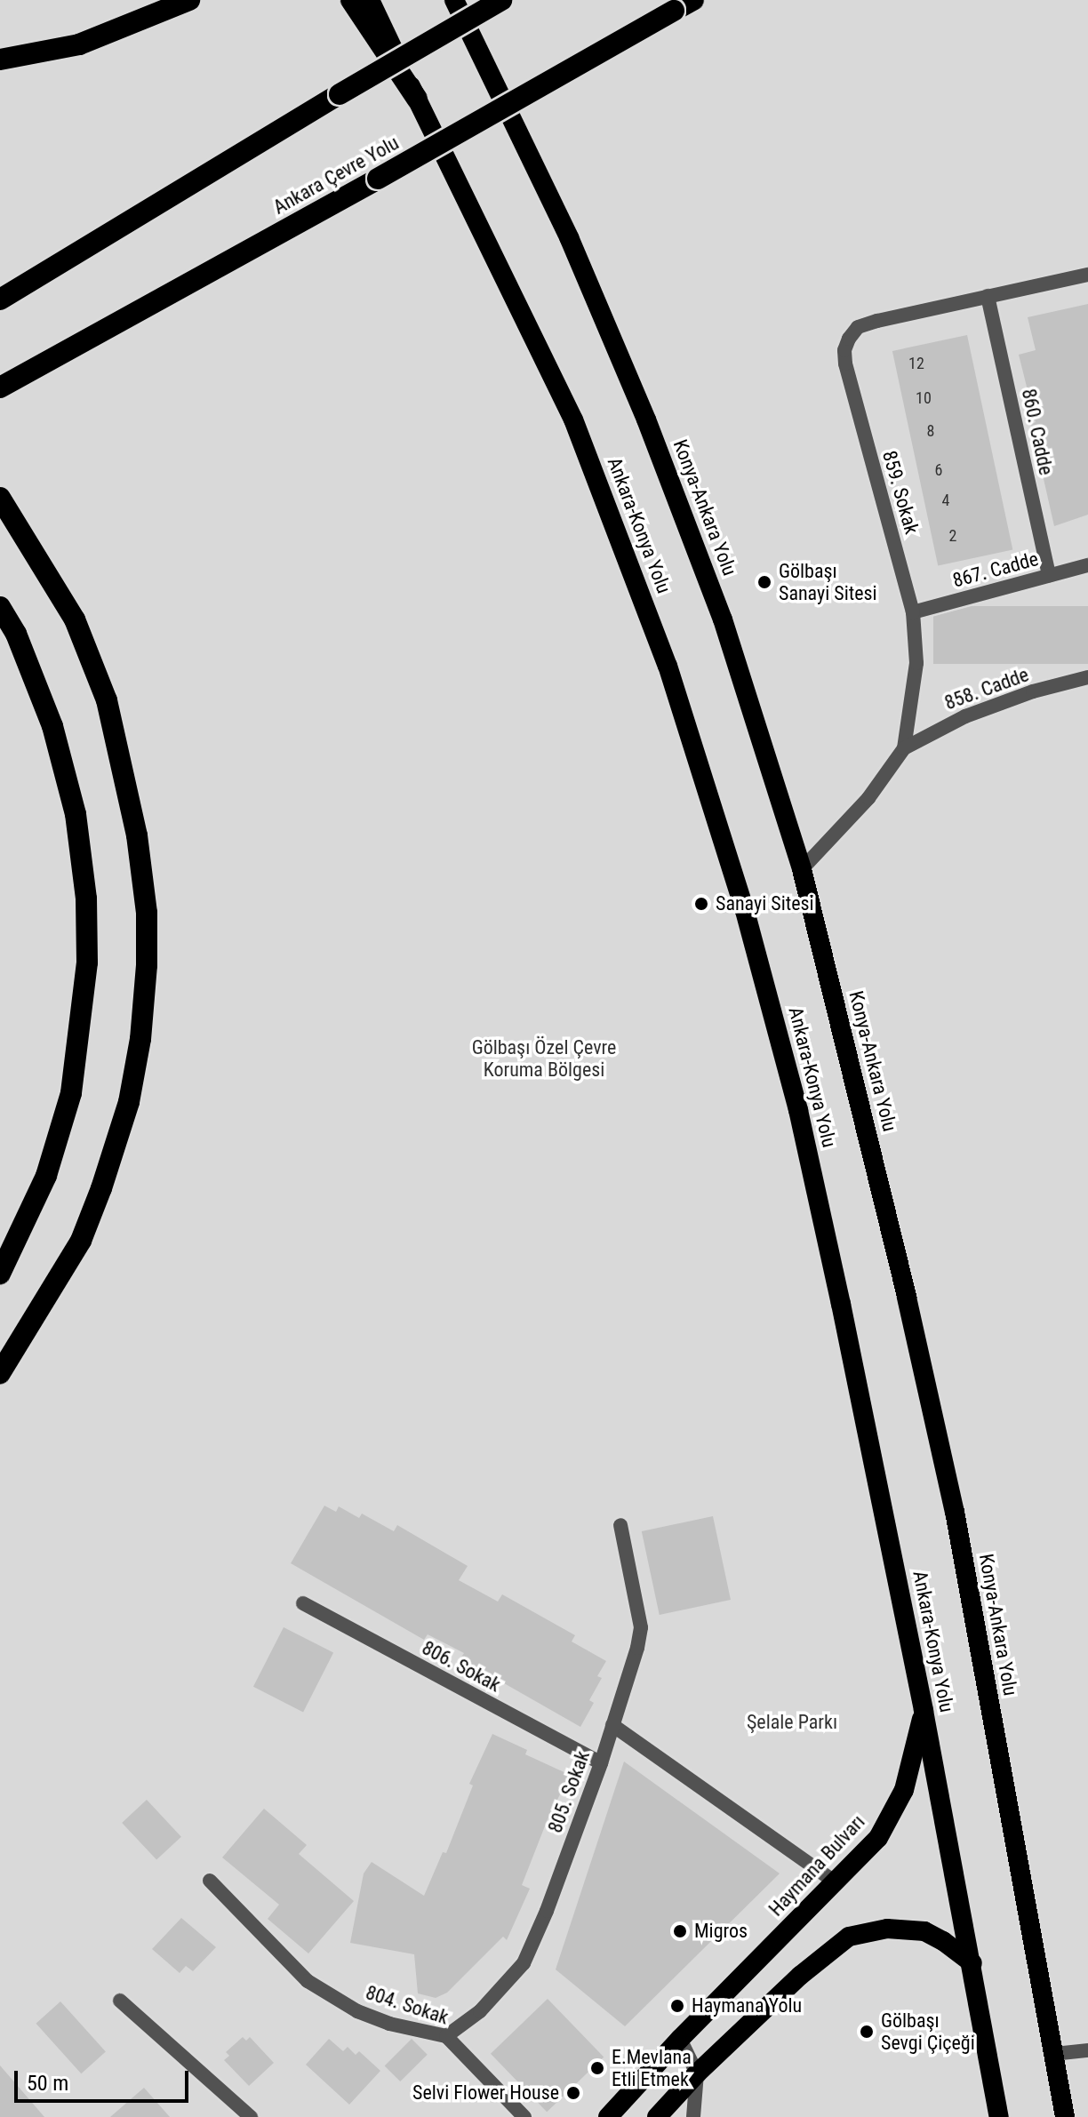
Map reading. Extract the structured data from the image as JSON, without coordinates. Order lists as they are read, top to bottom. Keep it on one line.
{"streets":{"highway":["Ankara Çevre Yolu","Konya-Ankara Yolu","Ankara-Konya Yolu","Haymana Bulvarı"],"street":["860. Cadde","859. Sokak","867. Cadde","858. Cadde","806. Sokak","805. Sokak","804. Sokak"]},"crossings":[["860. Cadde","859. Sokak"],["860. Cadde","867. Cadde"],["859. Sokak","Konya-Ankara Yolu"],["859. Sokak","867. Cadde"],["859. Sokak","858. Cadde"],["Ankara-Konya Yolu","Haymana Bulvarı"],["806. Sokak","805. Sokak"],["805. Sokak","804. Sokak"]],"parks":["Gölbaşı Özel Çevre Koruma Bölgesi","Şelale Parkı"],"places":["Gölbaşı Sanayi Sitesi","Sanayi Sitesi","Migros","Haymana Yolu","Gölbaşı Sevgi Çiçeği","E.Mevlana Etli Etmek","Selvi Flower House"],"house_numbers":["12","10","8","6","4","2"],"scale_bar":"50 m"}
